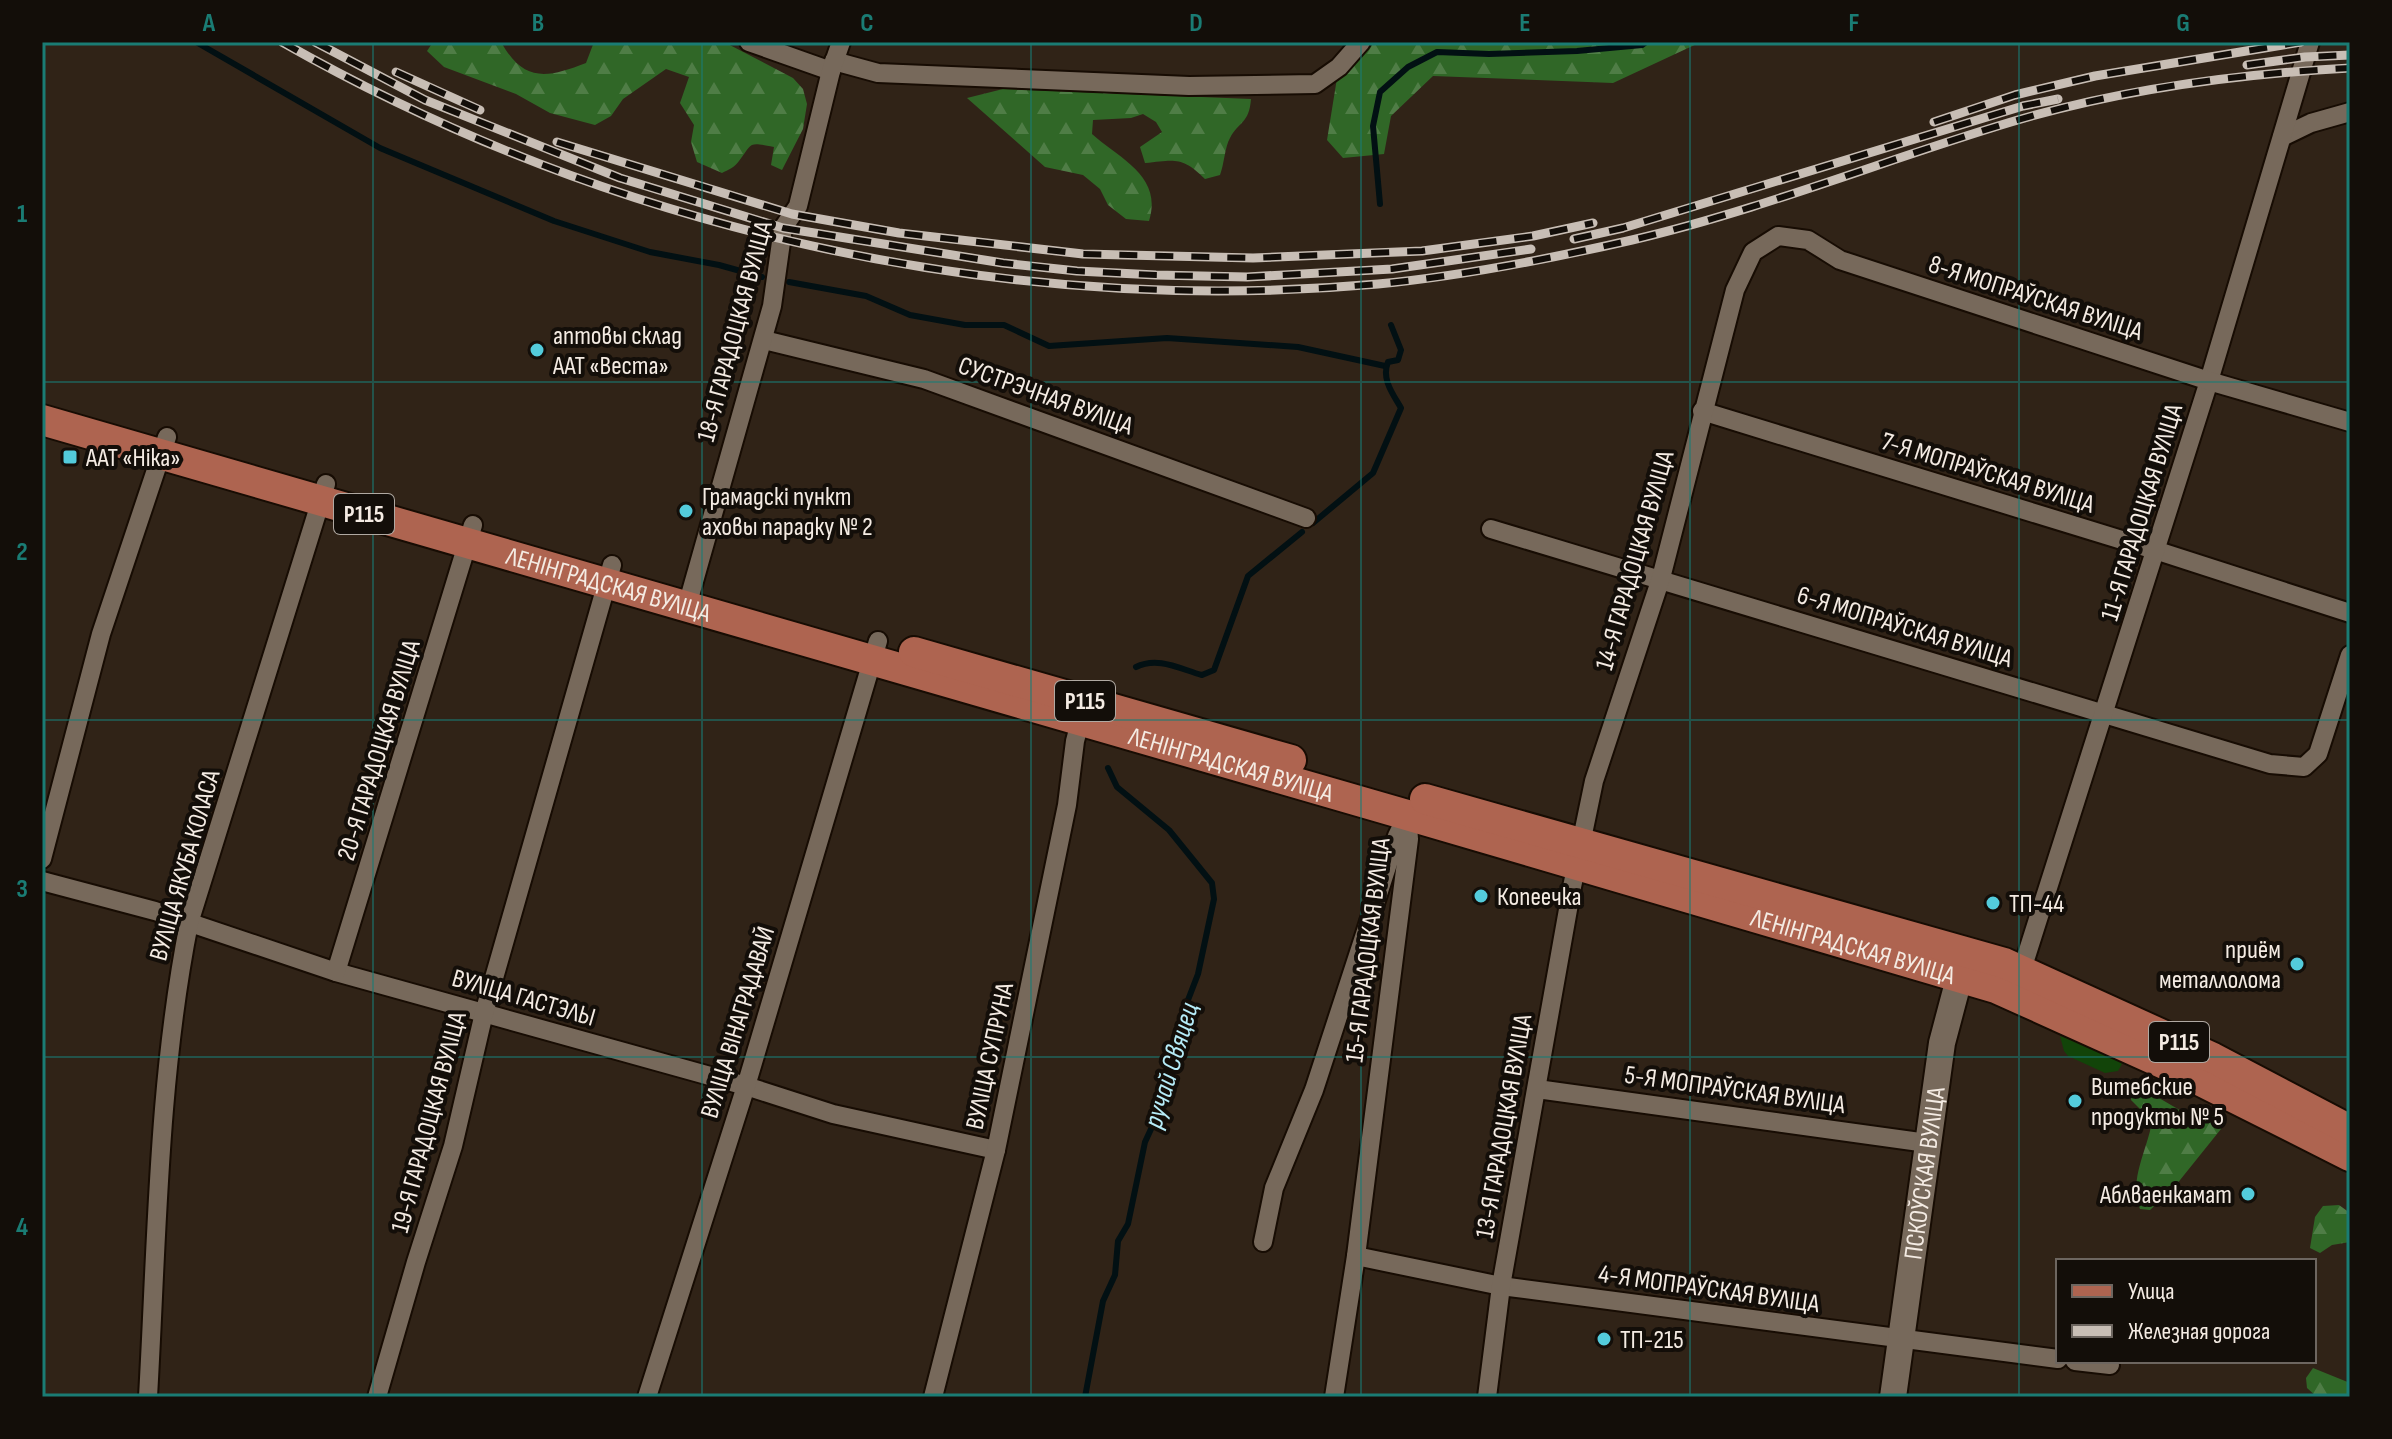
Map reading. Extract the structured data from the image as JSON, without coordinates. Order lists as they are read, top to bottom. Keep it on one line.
{"streets":{"main road":["Р115","ЛЕНІНГРАДСКАЯ ВУЛІЦА"],"street":["8-Я МОПРАЎСКАЯ ВУЛІЦА","18-Я ГАРАДОЦКАЯ ВУЛІЦА","СУСТРЭЧНАЯ ВУЛІЦА","7-Я МОПРАЎСКАЯ ВУЛІЦА","11-Я ГАРАДОЦКАЯ ВУЛІЦА","14-Я ГАРАДОЦКАЯ ВУЛІЦА","6-Я МОПРАЎСКАЯ ВУЛІЦА","20-Я ГАРАДОЦКАЯ ВУЛІЦА","ВУЛІЦА ЯКУБА КОЛАСА","15-Я ГАРАДОЦКАЯ ВУЛІЦА","ВУЛІЦА ГАСТЭЛЫ","ВУЛІЦА ВІНАГРАДАВАЙ","ВУЛІЦА СУПРУНА","5-Я МОПРАЎСКАЯ ВУЛІЦА","19-Я ГАРАДОЦКАЯ ВУЛІЦА","13-Я ГАРАДОЦКАЯ ВУЛІЦА","ПСКОЎСКАЯ ВУЛІЦА","4-Я МОПРАЎСКАЯ ВУЛІЦА"]},"crossings":[["8-Я МОПРАЎСКАЯ ВУЛІЦА","11-Я ГАРАДОЦКАЯ ВУЛІЦА"],["8-Я МОПРАЎСКАЯ ВУЛІЦА","14-Я ГАРАДОЦКАЯ ВУЛІЦА"],["18-Я ГАРАДОЦКАЯ ВУЛІЦА","СУСТРЭЧНАЯ ВУЛІЦА"],["18-Я ГАРАДОЦКАЯ ВУЛІЦА","ЛЕНІНГРАДСКАЯ ВУЛІЦА"],["7-Я МОПРАЎСКАЯ ВУЛІЦА","11-Я ГАРАДОЦКАЯ ВУЛІЦА"],["7-Я МОПРАЎСКАЯ ВУЛІЦА","14-Я ГАРАДОЦКАЯ ВУЛІЦА"],["11-Я ГАРАДОЦКАЯ ВУЛІЦА","ЛЕНІНГРАДСКАЯ ВУЛІЦА"],["11-Я ГАРАДОЦКАЯ ВУЛІЦА","6-Я МОПРАЎСКАЯ ВУЛІЦА"],["14-Я ГАРАДОЦКАЯ ВУЛІЦА","ЛЕНІНГРАДСКАЯ ВУЛІЦА"],["14-Я ГАРАДОЦКАЯ ВУЛІЦА","6-Я МОПРАЎСКАЯ ВУЛІЦА"],["14-Я ГАРАДОЦКАЯ ВУЛІЦА","13-Я ГАРАДОЦКАЯ ВУЛІЦА"],["ЛЕНІНГРАДСКАЯ ВУЛІЦА","20-Я ГАРАДОЦКАЯ ВУЛІЦА"],["ЛЕНІНГРАДСКАЯ ВУЛІЦА","ВУЛІЦА ЯКУБА КОЛАСА"],["ЛЕНІНГРАДСКАЯ ВУЛІЦА","15-Я ГАРАДОЦКАЯ ВУЛІЦА"],["ЛЕНІНГРАДСКАЯ ВУЛІЦА","ВУЛІЦА ВІНАГРАДАВАЙ"],["ЛЕНІНГРАДСКАЯ ВУЛІЦА","ВУЛІЦА СУПРУНА"],["ЛЕНІНГРАДСКАЯ ВУЛІЦА","19-Я ГАРАДОЦКАЯ ВУЛІЦА"],["ЛЕНІНГРАДСКАЯ ВУЛІЦА","13-Я ГАРАДОЦКАЯ ВУЛІЦА"],["ЛЕНІНГРАДСКАЯ ВУЛІЦА","ПСКОЎСКАЯ ВУЛІЦА"],["20-Я ГАРАДОЦКАЯ ВУЛІЦА","ВУЛІЦА ГАСТЭЛЫ"],["ВУЛІЦА ЯКУБА КОЛАСА","ВУЛІЦА ГАСТЭЛЫ"],["15-Я ГАРАДОЦКАЯ ВУЛІЦА","4-Я МОПРАЎСКАЯ ВУЛІЦА"],["ВУЛІЦА ГАСТЭЛЫ","ВУЛІЦА ВІНАГРАДАВАЙ"],["ВУЛІЦА ГАСТЭЛЫ","ВУЛІЦА СУПРУНА"],["ВУЛІЦА ГАСТЭЛЫ","19-Я ГАРАДОЦКАЯ ВУЛІЦА"],["5-Я МОПРАЎСКАЯ ВУЛІЦА","13-Я ГАРАДОЦКАЯ ВУЛІЦА"],["5-Я МОПРАЎСКАЯ ВУЛІЦА","ПСКОЎСКАЯ ВУЛІЦА"],["13-Я ГАРАДОЦКАЯ ВУЛІЦА","4-Я МОПРАЎСКАЯ ВУЛІЦА"],["ПСКОЎСКАЯ ВУЛІЦА","4-Я МОПРАЎСКАЯ ВУЛІЦА"]],"water":["ручай Свяцец"],"places":{"other":["аптовы склад ААТ «Веста»","Грамадскі пункт аховы парадку № 2","Копеечка","ТП-44","приём металлолома","Витебские продукты № 5","Аблваенкамат","ТП-215"],"transit":["ААТ «Ніка»"]},"legend":["Улица","Железная дорога"],"grid":{"columns":["A","B","C","D","E","F","G"],"rows":["1","2","3","4"]}}
